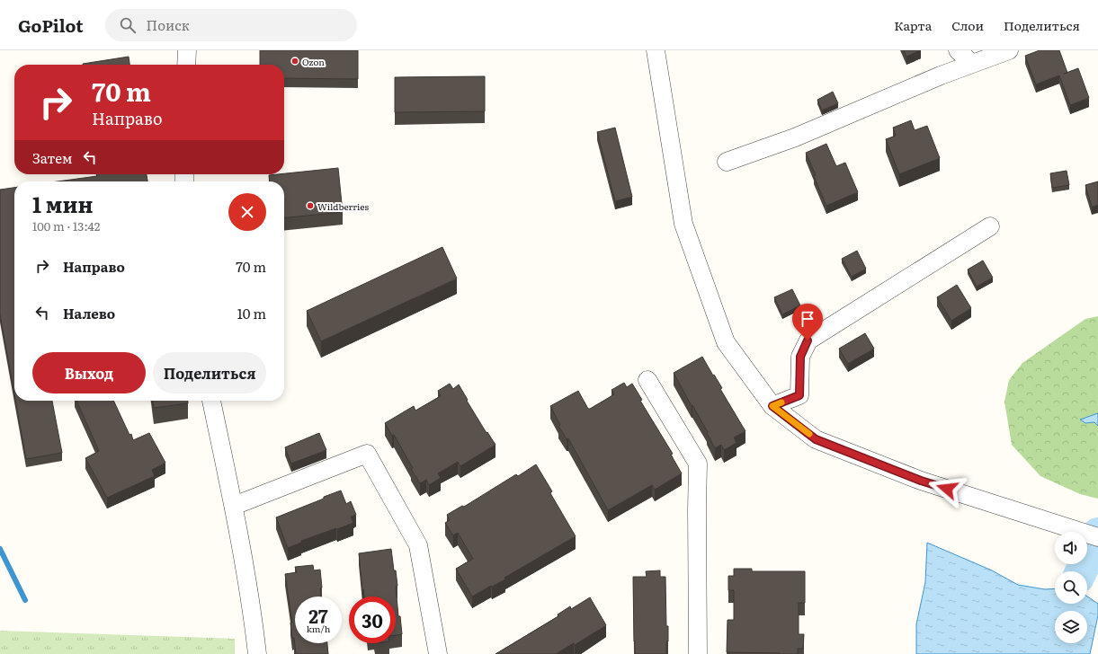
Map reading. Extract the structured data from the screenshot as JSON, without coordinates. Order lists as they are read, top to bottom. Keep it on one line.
{"places":["Ozon","Wildberries"],"page":{"header":"GoPilot","search":"Поиск","nav":["Карта","Слои","Поделиться"],"turn":["70 m","Направо"],"then":"Затем","heading":["1 мин","100 m · 13:42"],"list":[{"name":"Направо","value":"70 m"},{"name":"Налево","value":"10 m"}],"buttons":["Выход","Поделиться"],"speed":"27 km/h","limit":"30"}}
